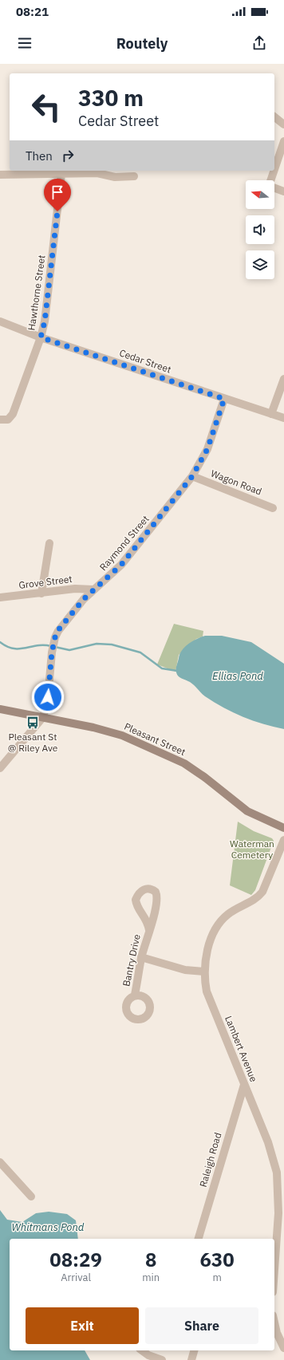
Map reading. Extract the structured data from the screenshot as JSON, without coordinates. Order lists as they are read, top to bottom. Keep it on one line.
{"streets":{"main road":["Pleasant Street"],"street":["Hawthorne Street","Cedar Street","Wagon Road","Raymond Street","Grove Street","Bantry Drive","Lambert Avenue","Raleigh Road"]},"crossings":[["Hawthorne Street","Cedar Street"],["Cedar Street","Raymond Street"],["Wagon Road","Raymond Street"],["Raymond Street","Grove Street"],["Raymond Street","Pleasant Street"],["Lambert Avenue","Raleigh Road"]],"water":["Ellias Pond","Whitmans Pond"],"parks":["Waterman Cemetery"],"places":{"bus stop":["Pleasant St @ Riley Ave"]},"north":"left","page":{"status":"08:21","header":"Routely","turn":["330 m","Cedar Street"],"then":"Then","eta":["08:29","Arrival","8","min","630","m"],"buttons":["Exit","Share"]}}
